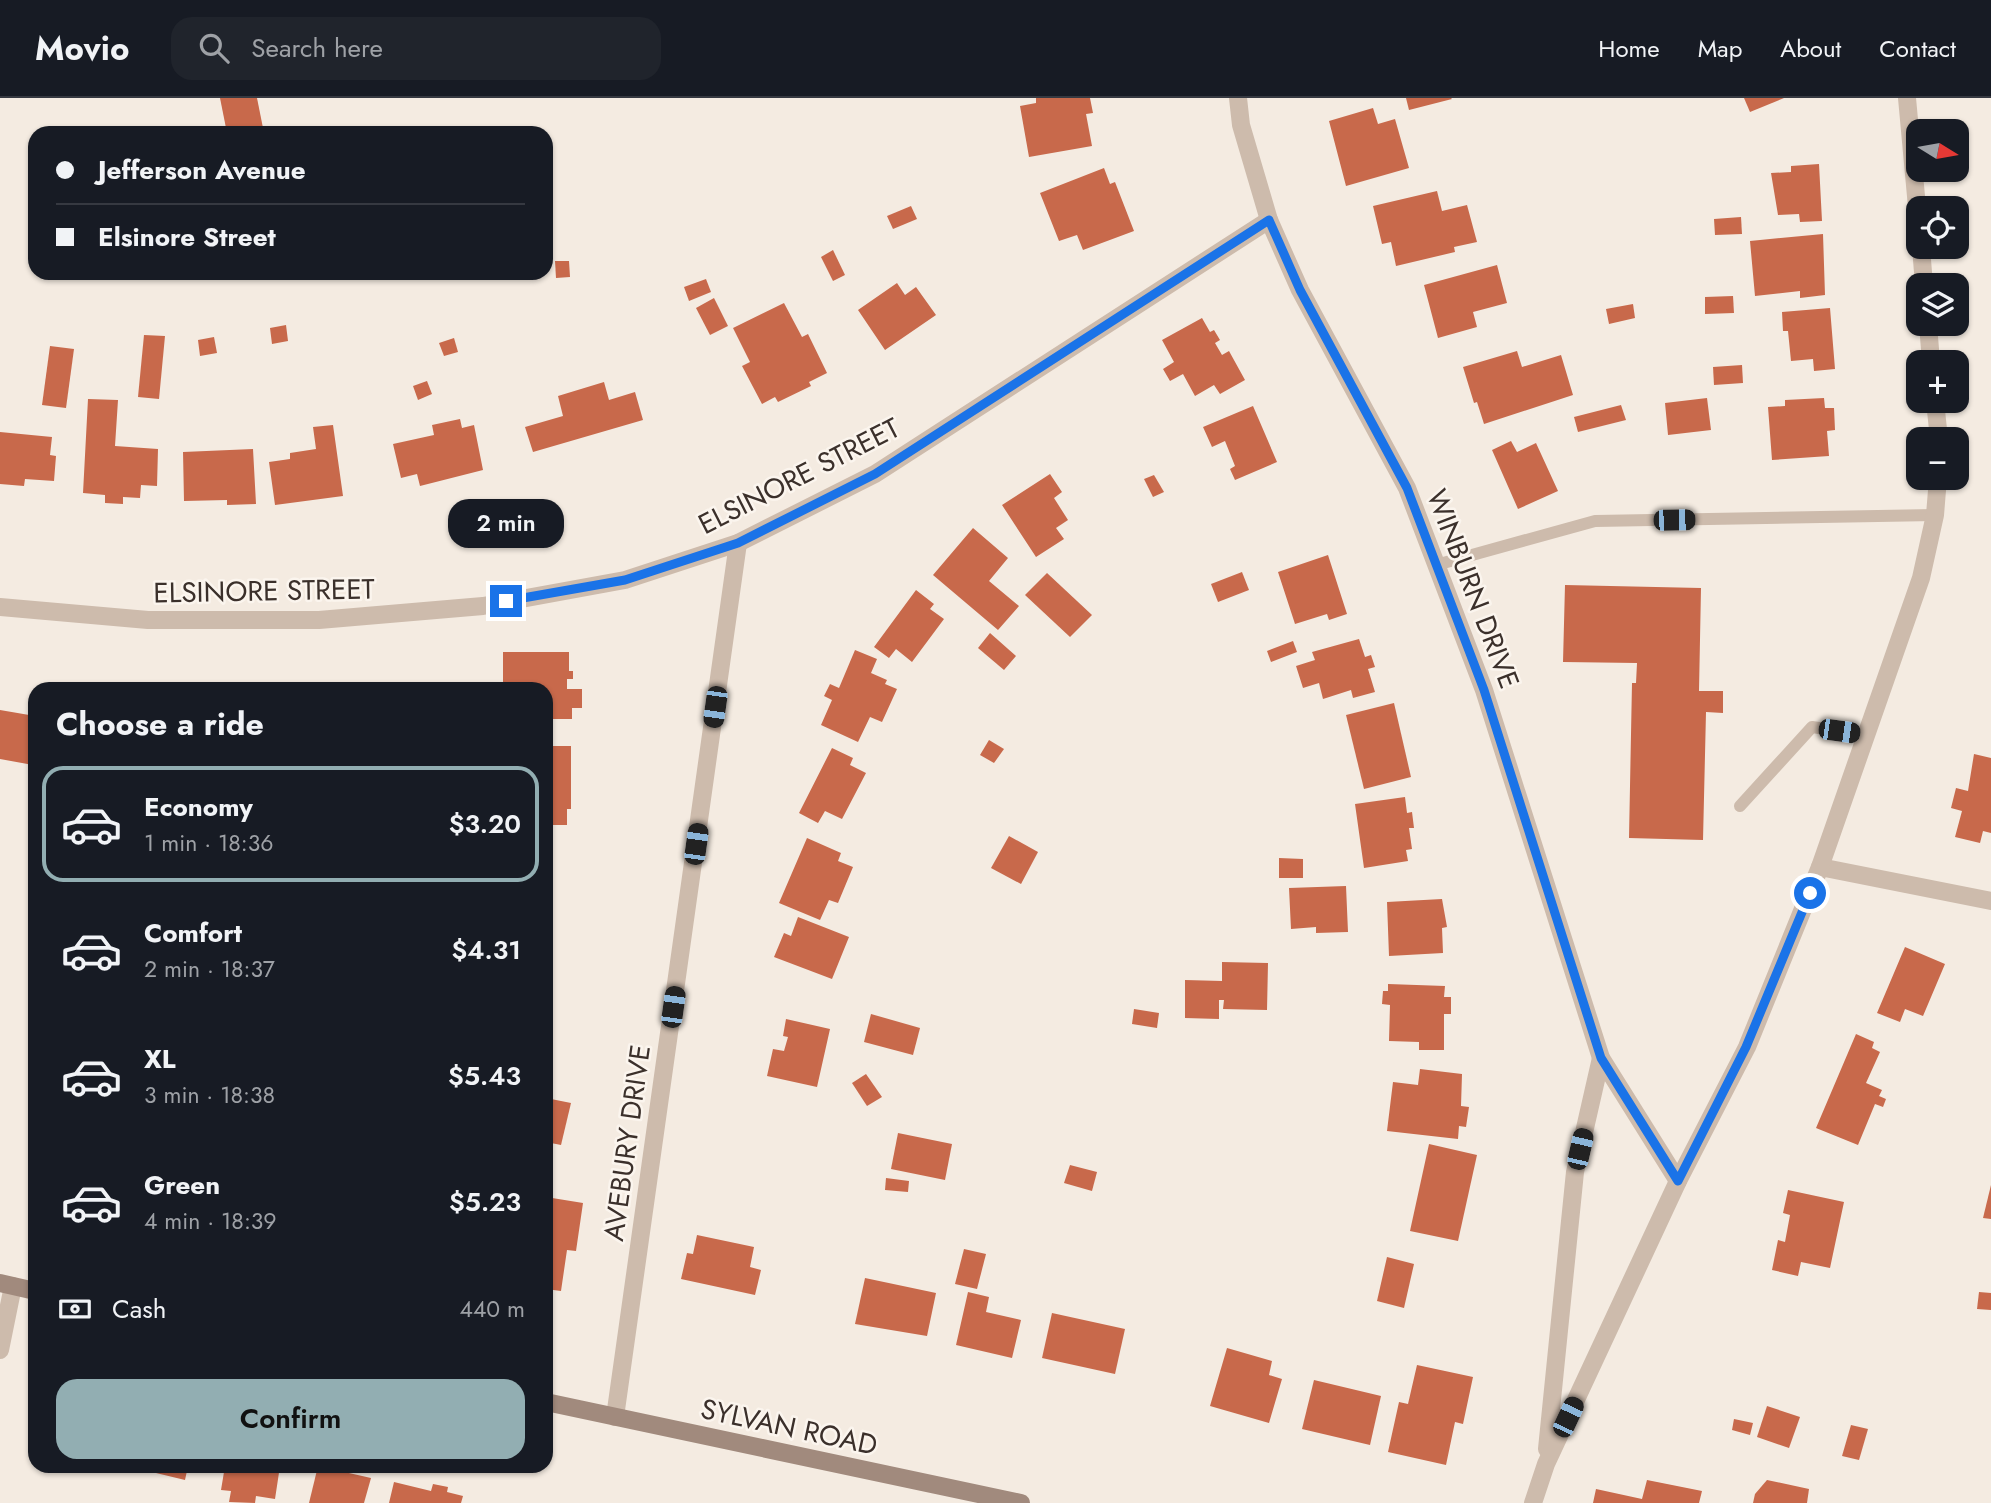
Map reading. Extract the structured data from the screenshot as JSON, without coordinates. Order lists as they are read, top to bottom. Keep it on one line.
{"streets":{"main road":["SYLVAN ROAD"],"street":["ELSINORE STREET","WINBURN DRIVE","AVEBURY DRIVE"]},"crossings":[["ELSINORE STREET","WINBURN DRIVE"],["ELSINORE STREET","AVEBURY DRIVE"],["AVEBURY DRIVE","SYLVAN ROAD"]],"north":"right","page":{"header":"Movio","search":"Search here","nav":["Home","Map","About","Contact"],"map_buttons":["+","−"],"banner":["Jefferson Avenue","Elsinore Street"],"bubble":"2 min","heading":"Choose a ride","list":[{"name":"Economy","note":"1 min · 18:36","value":"$3.20"},{"name":"Comfort","note":"2 min · 18:37","value":"$4.31"},{"name":"XL","note":"3 min · 18:38","value":"$5.43"},{"name":"Green","note":"4 min · 18:39","value":"$5.23"}],"pay":["Cash","440 m"],"buttons":"Confirm"}}
